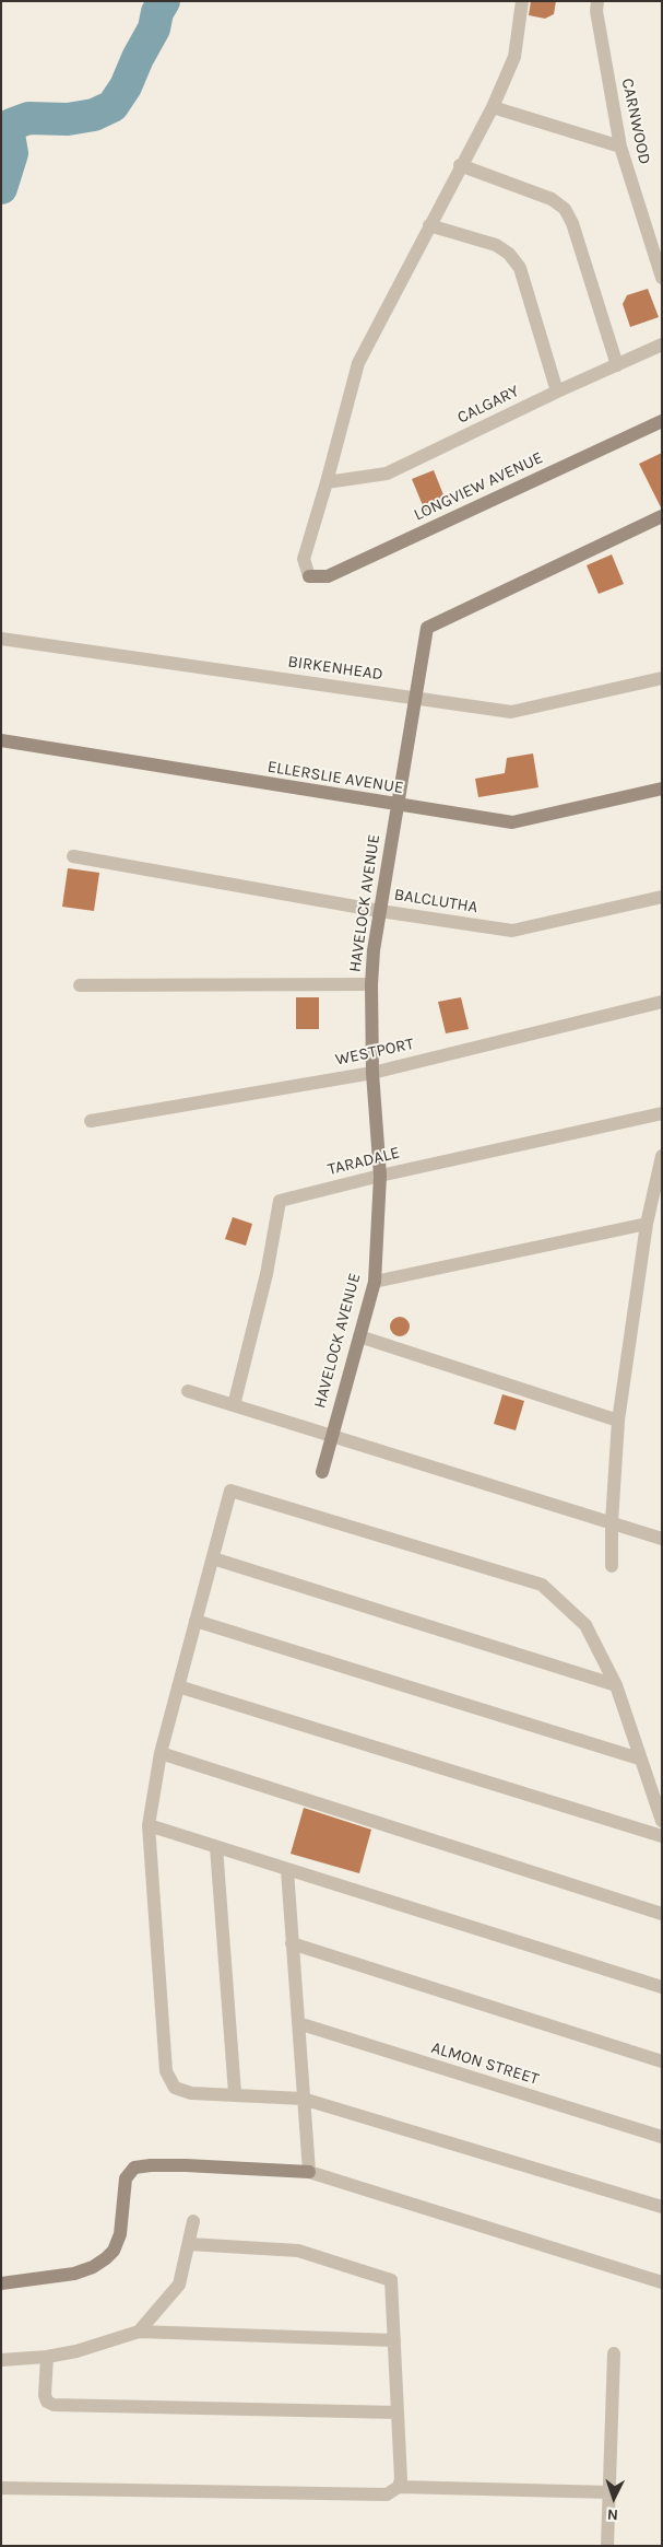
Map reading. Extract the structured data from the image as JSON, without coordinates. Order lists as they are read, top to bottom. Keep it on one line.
{"streets":{"street":["CARNWOOD","CALGARY","LONGVIEW AVENUE","BIRKENHEAD","ELLERSLIE AVENUE","BALCLUTHA","HAVELOCK AVENUE","WESTPORT","TARADALE","ALMON STREET"]},"crossings":[["CALGARY","LONGVIEW AVENUE"],["BIRKENHEAD","HAVELOCK AVENUE"],["ELLERSLIE AVENUE","HAVELOCK AVENUE"],["BALCLUTHA","HAVELOCK AVENUE"],["HAVELOCK AVENUE","WESTPORT"],["HAVELOCK AVENUE","TARADALE"]],"north":"bottom"}
